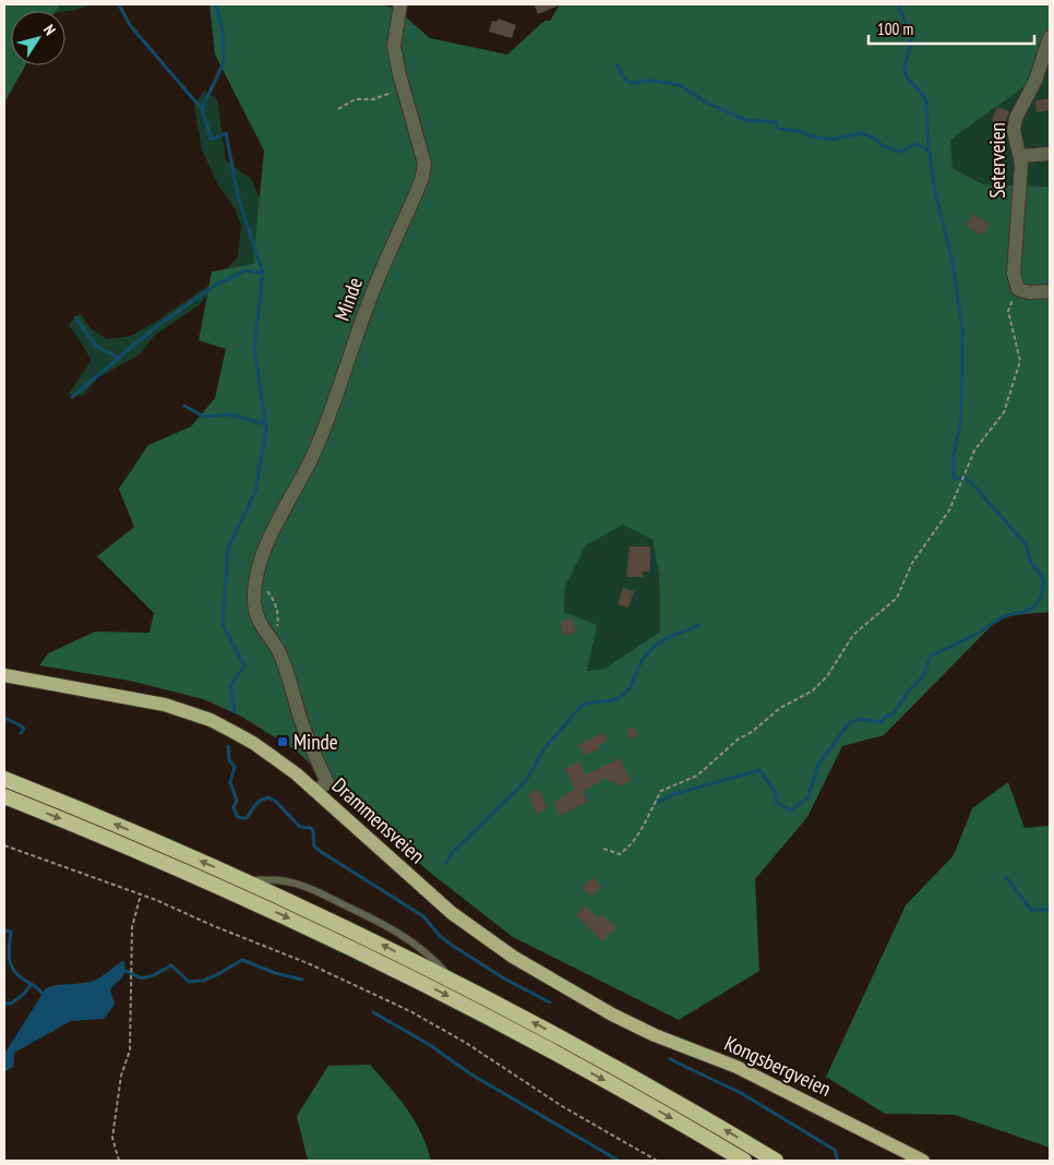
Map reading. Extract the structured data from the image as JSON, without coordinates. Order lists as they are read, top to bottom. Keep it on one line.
{"streets":{"main road":["Drammensveien","Kongsbergveien"],"street":["Seterveien","Minde"]},"crossings":[["Minde","Drammensveien"],["Drammensveien","Kongsbergveien"]],"places":{"transit":["Minde"]},"scale_bar":"100 m","north":"top right"}
